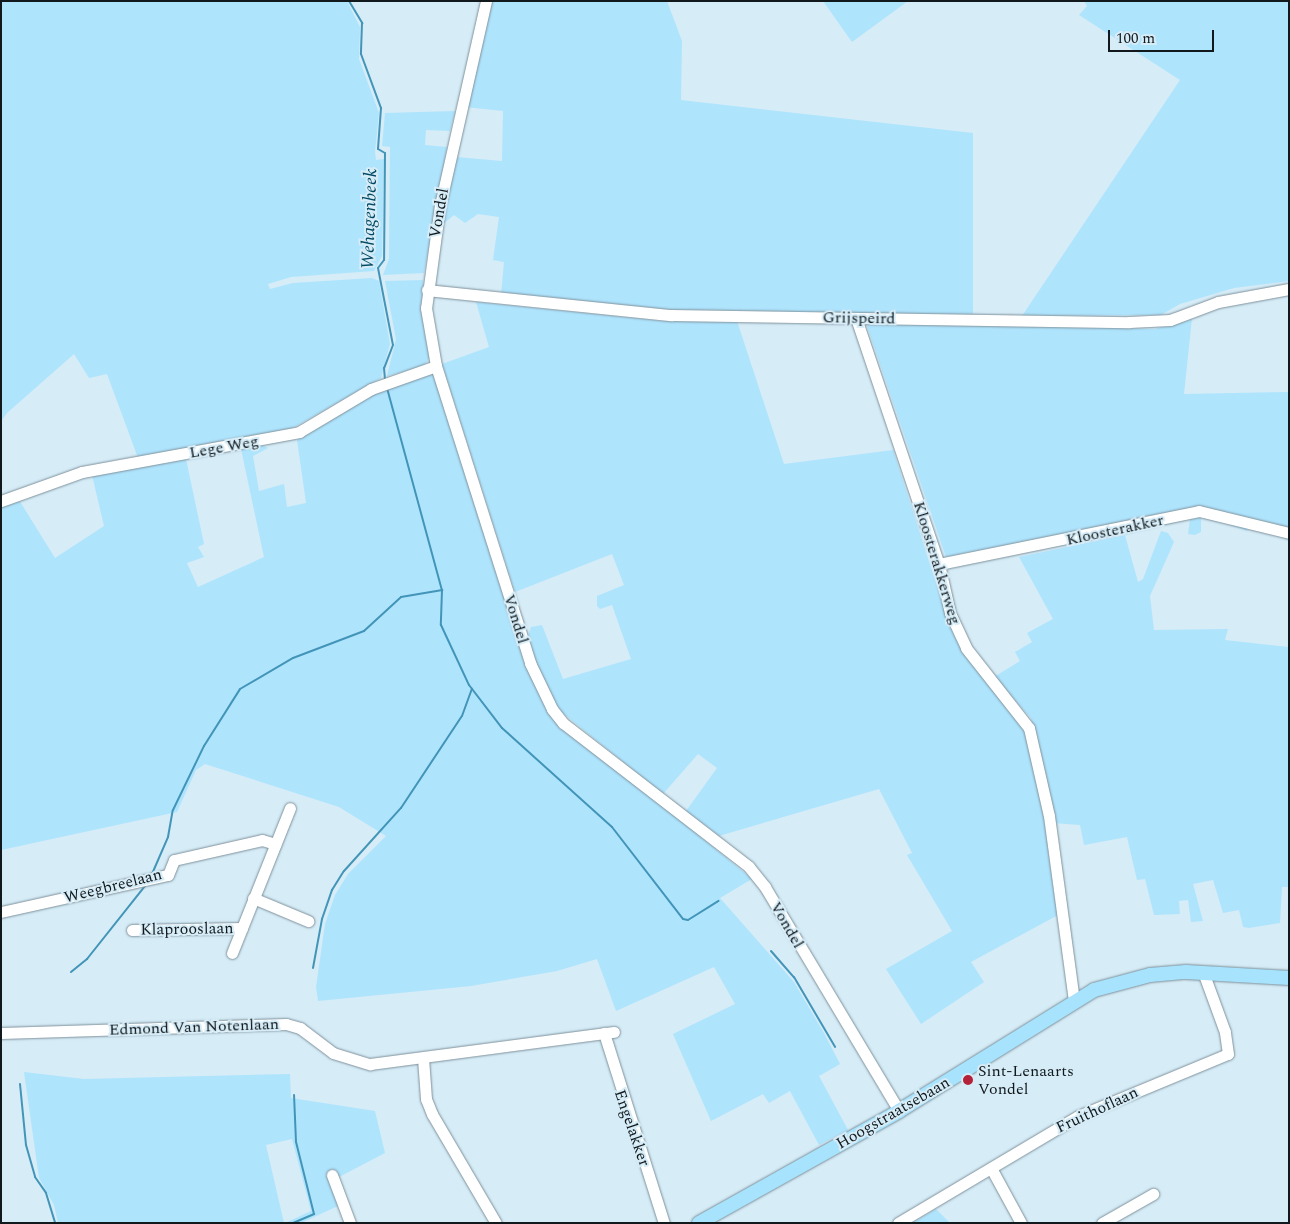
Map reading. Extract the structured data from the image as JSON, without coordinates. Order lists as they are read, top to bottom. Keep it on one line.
{"streets":{"main road":["Hoogstraatsebaan"],"street":["Vondel","Grijspeird","Lege Weg","Kloosterakker","Kloosterakkerweg","Weegbreelaan","Klaprooslaan","Edmond Van Notenlaan","Fruithoflaan","Engelakker"]},"crossings":[["Vondel","Grijspeird"],["Vondel","Lege Weg"],["Vondel","Hoogstraatsebaan"],["Grijspeird","Kloosterakkerweg"],["Kloosterakker","Kloosterakkerweg"],["Kloosterakkerweg","Hoogstraatsebaan"],["Weegbreelaan","Klaprooslaan"],["Edmond Van Notenlaan","Engelakker"],["Fruithoflaan","Hoogstraatsebaan"]],"water":["Wehagenbeek"],"places":["Sint-Lenaarts Vondel"],"scale_bar":"100 m"}
